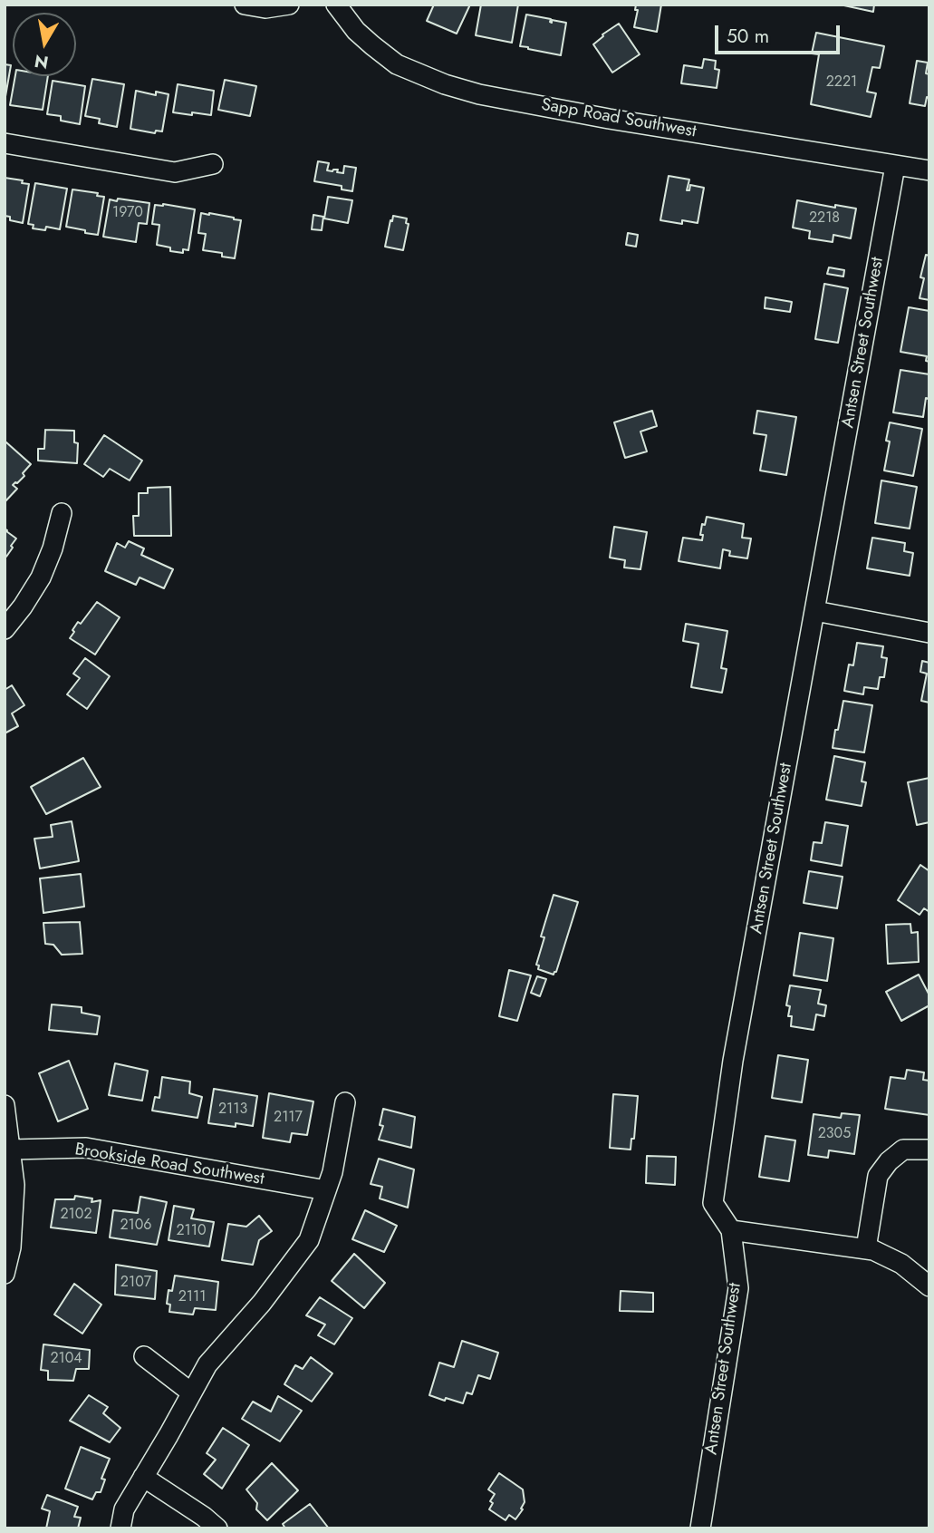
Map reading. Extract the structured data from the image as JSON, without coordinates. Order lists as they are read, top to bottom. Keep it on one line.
{"streets":{"street":["Sapp Road Southwest","Antsen Street Southwest","Brookside Road Southwest"]},"crossings":[["Sapp Road Southwest","Antsen Street Southwest"]],"house_numbers":["2221","1970","2218","2113","2117","2305","2102","2106","2110","2107","2111","2104"],"scale_bar":"50 m","north":"bottom"}
